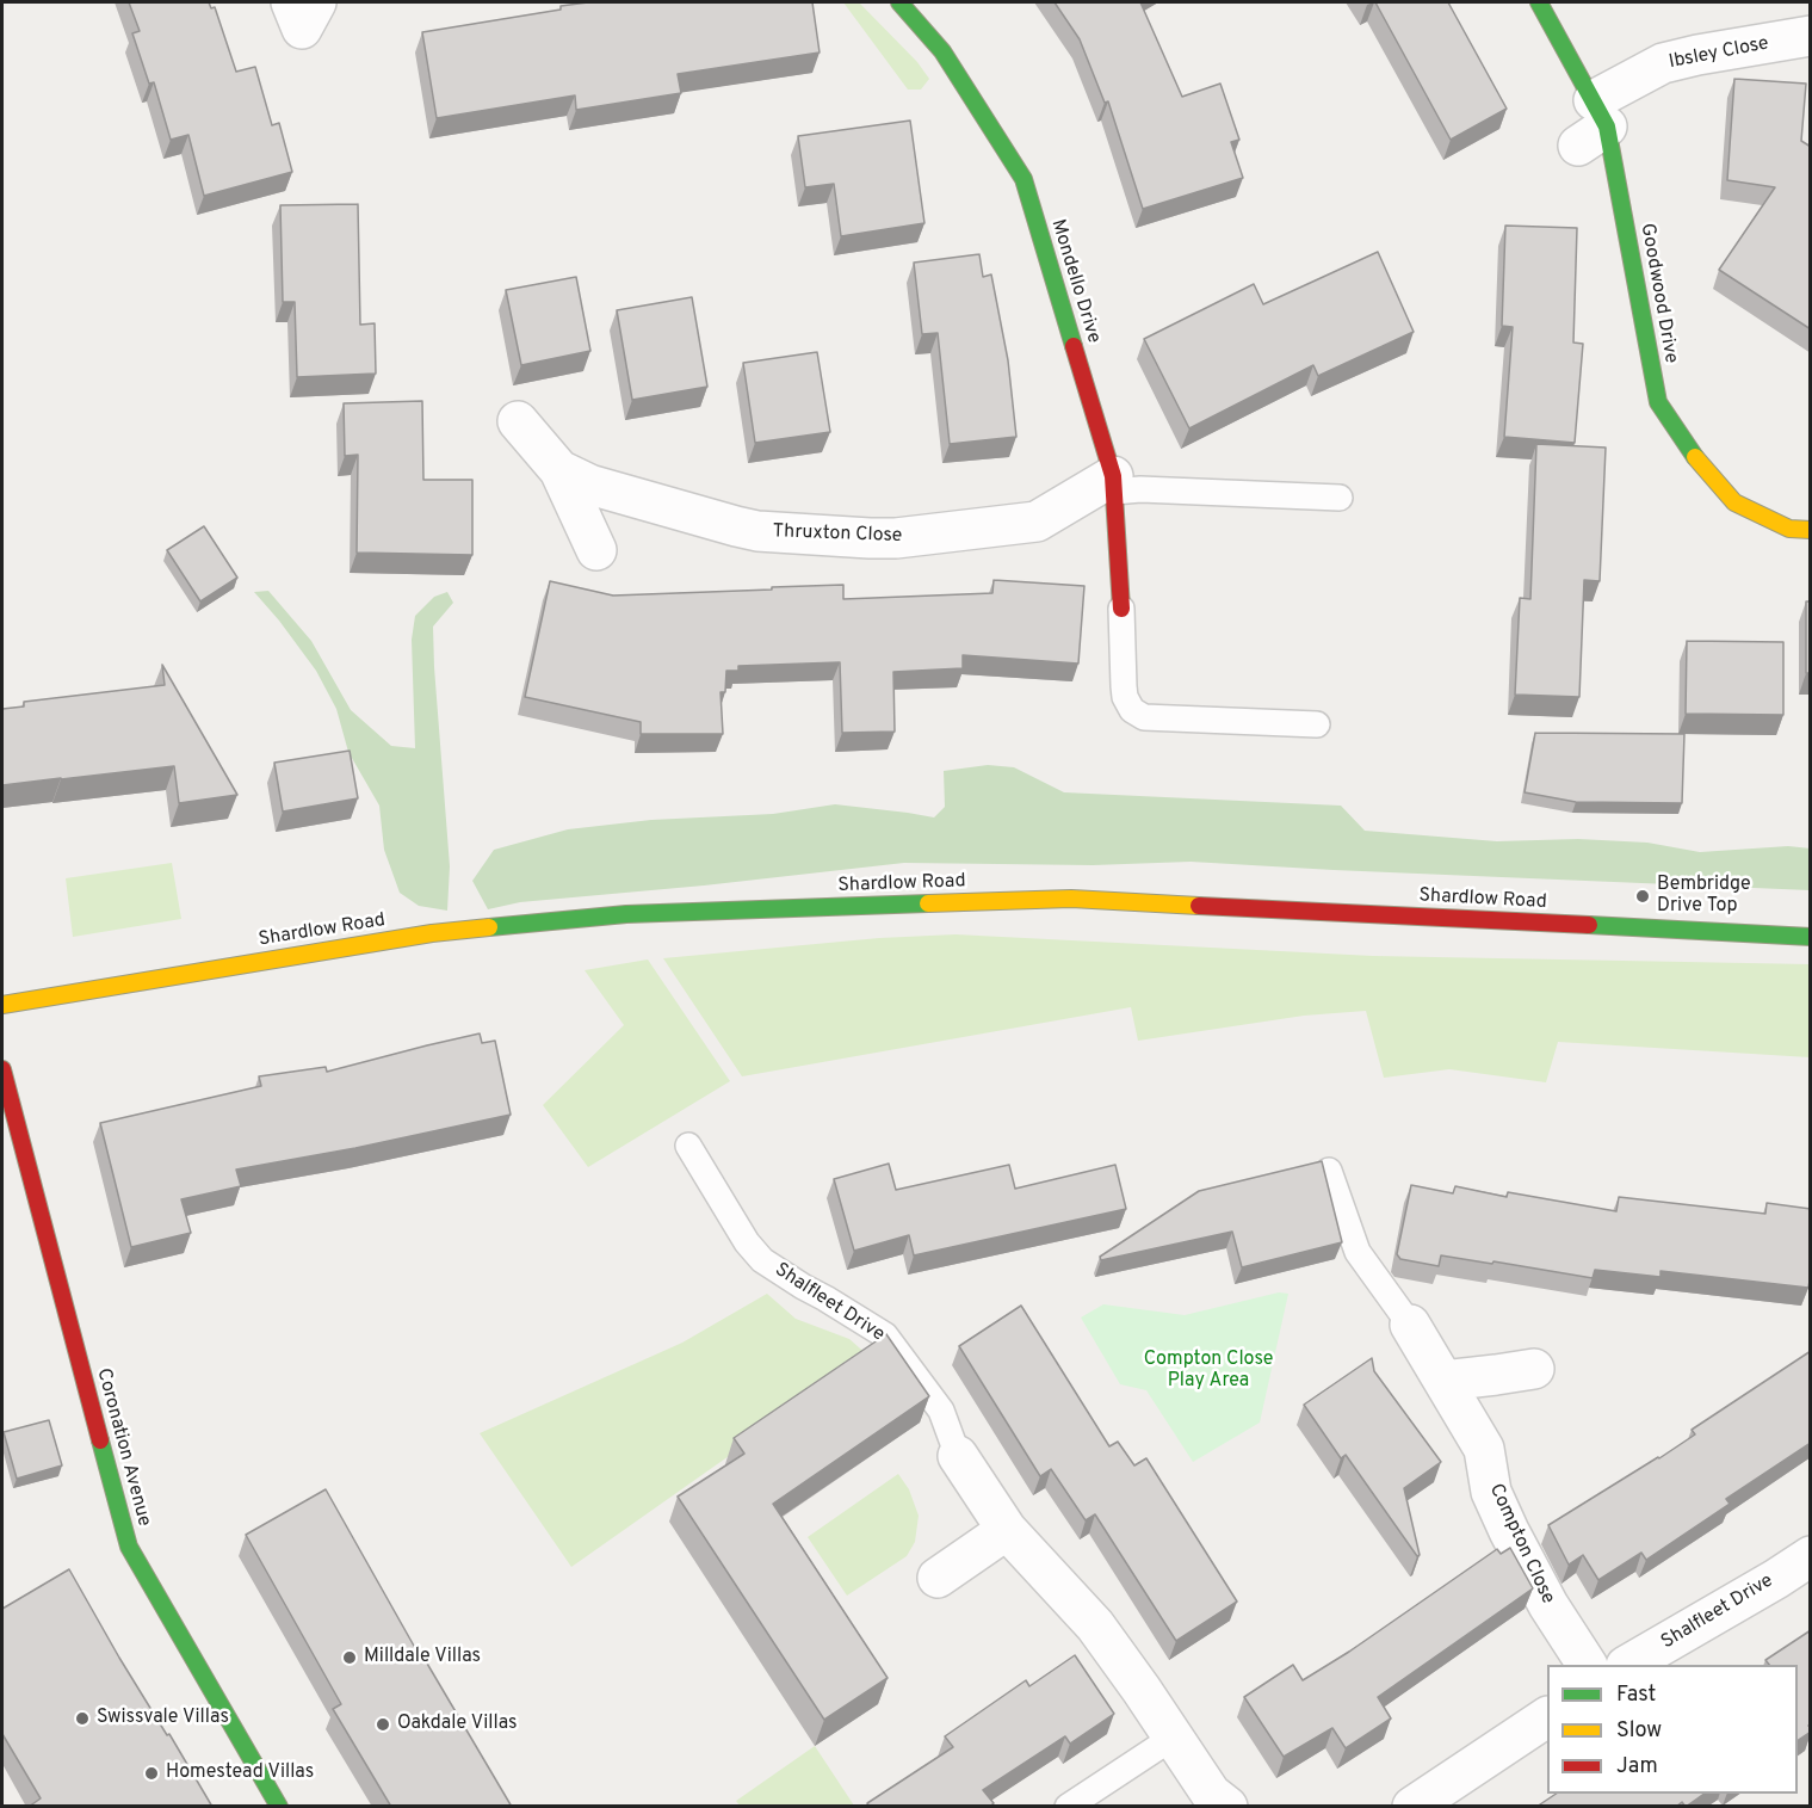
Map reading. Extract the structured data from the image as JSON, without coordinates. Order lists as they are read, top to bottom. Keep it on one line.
{"streets":{"street":["Ibsley Close","Mondello Drive","Goodwood Drive","Thruxton Close","Shardlow Road","Shalfleet Drive","Coronation Avenue","Compton Close"]},"crossings":[["Ibsley Close","Goodwood Drive"],["Mondello Drive","Thruxton Close"]],"parks":["Compton Close Play Area"],"places":["Bembridge Drive Top","Milldale Villas","Swissvale Villas","Oakdale Villas","Homestead Villas"],"legend":["Fast","Slow","Jam"]}
